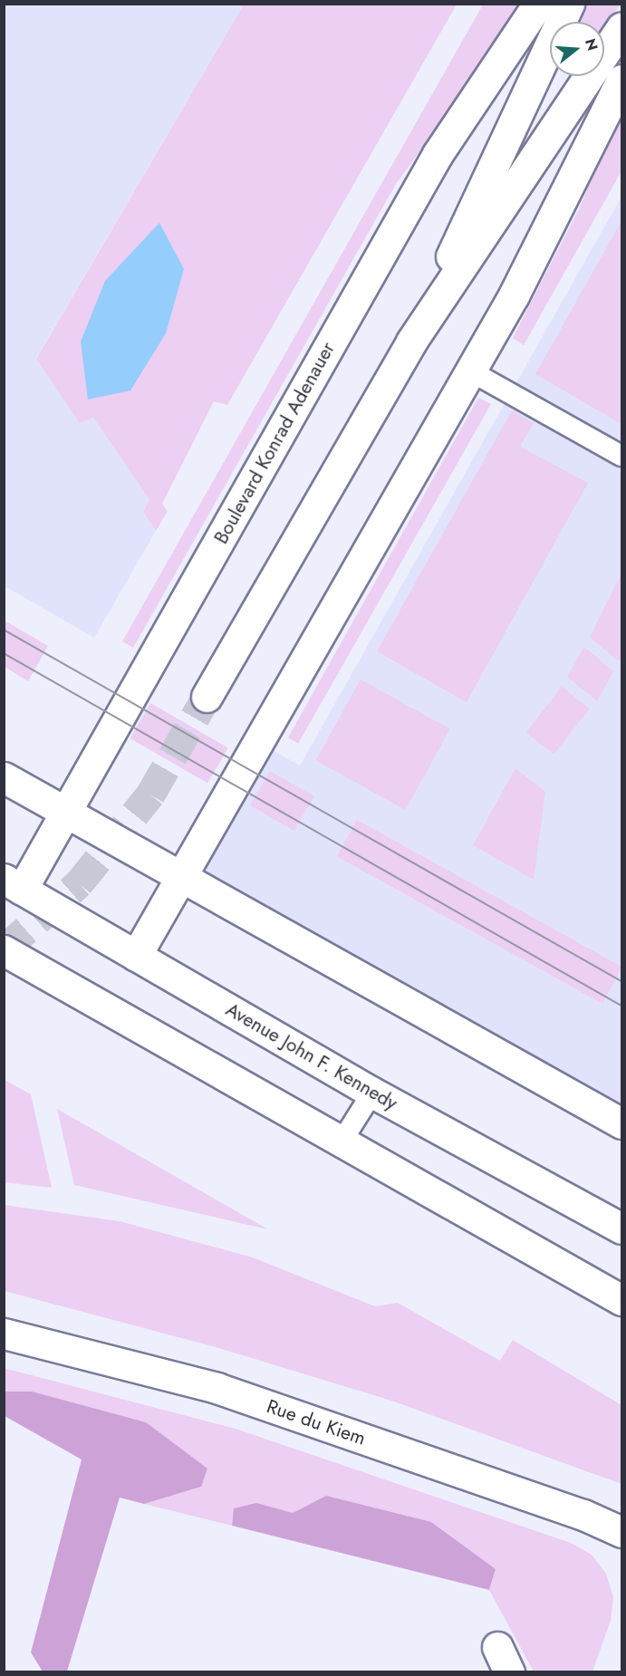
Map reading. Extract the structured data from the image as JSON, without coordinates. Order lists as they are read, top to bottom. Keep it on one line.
{"streets":{"main road":["Boulevard Konrad Adenauer","Avenue John F. Kennedy","Rue du Kiem"]},"crossings":[["Boulevard Konrad Adenauer","Avenue John F. Kennedy"]],"north":"right"}
